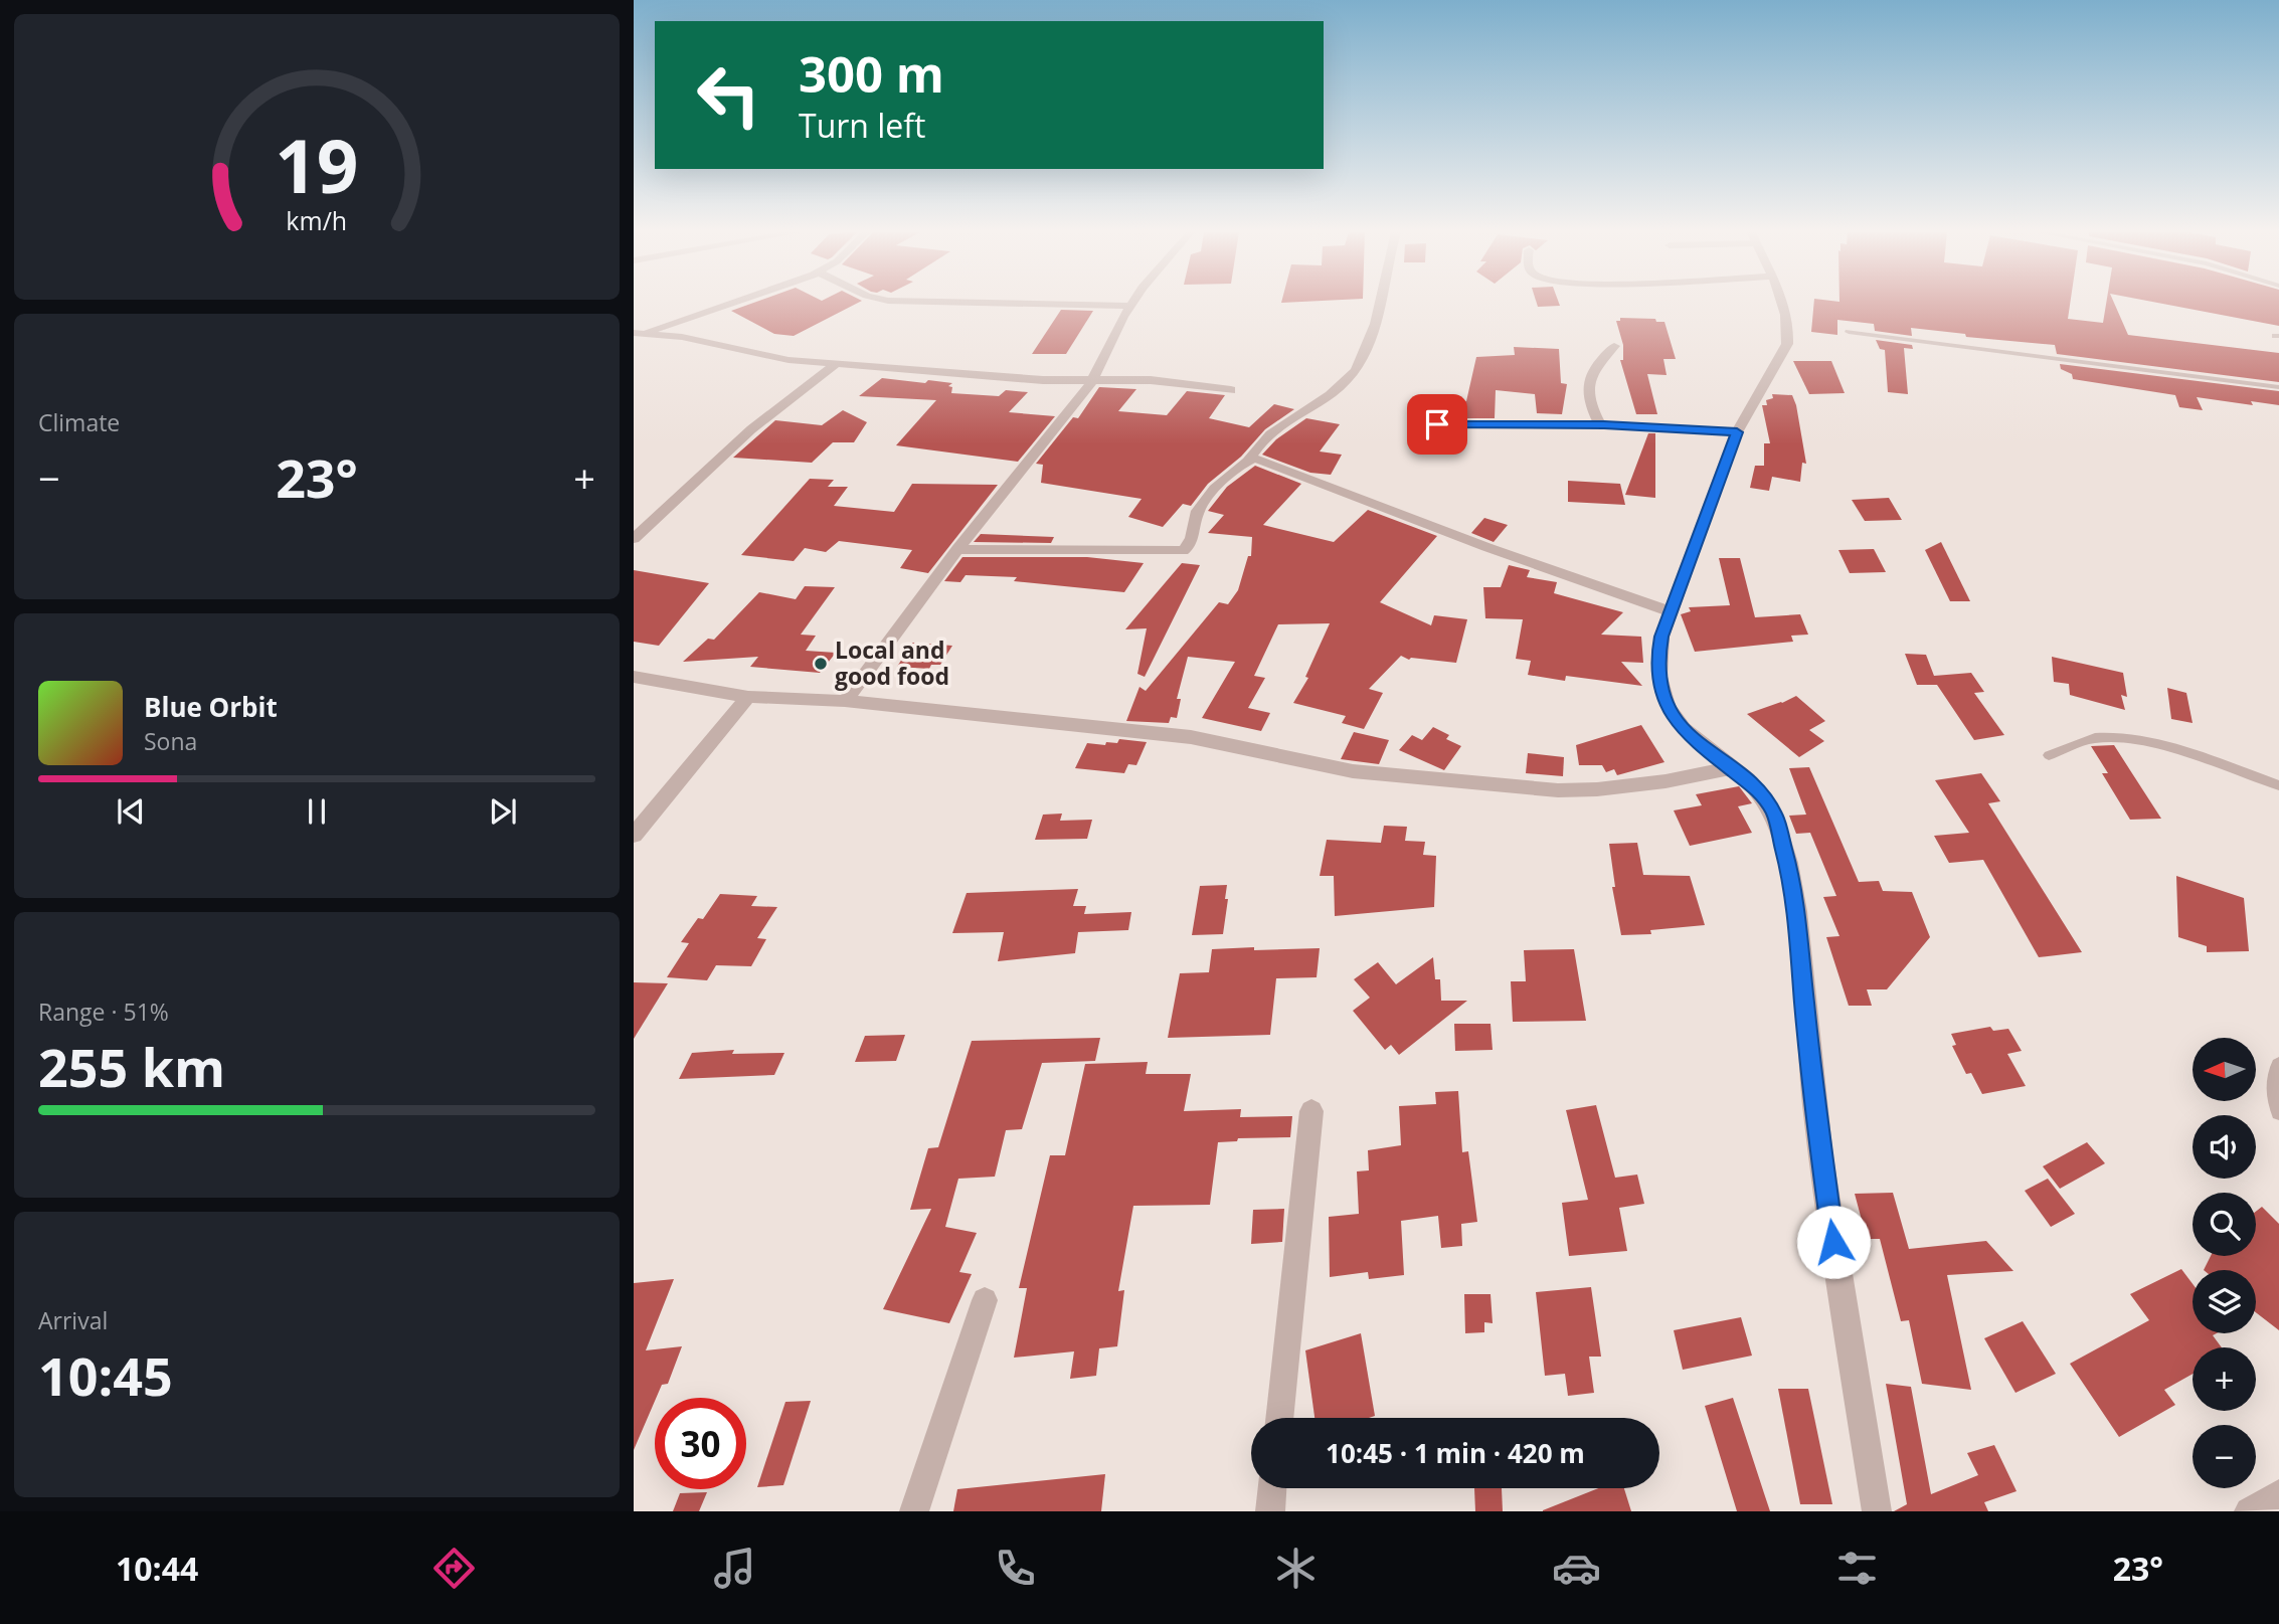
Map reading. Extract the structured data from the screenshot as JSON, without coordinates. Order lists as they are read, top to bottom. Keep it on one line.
{"places":["Local and good food"],"north":"left","page":{"turn":["300 m","Turn left"],"tile":["Climate",["Range · 51%","255 km"],["Arrival","10:45"]],"heat":["−","23°","+"],"song":["Blue Orbit","Sona"],"map_buttons":["+","−"],"limit":"30","trip":"10:45 · 1 min · 420 m","tabs":["10:44","23°"],"gauge":["19","km/h"]}}
